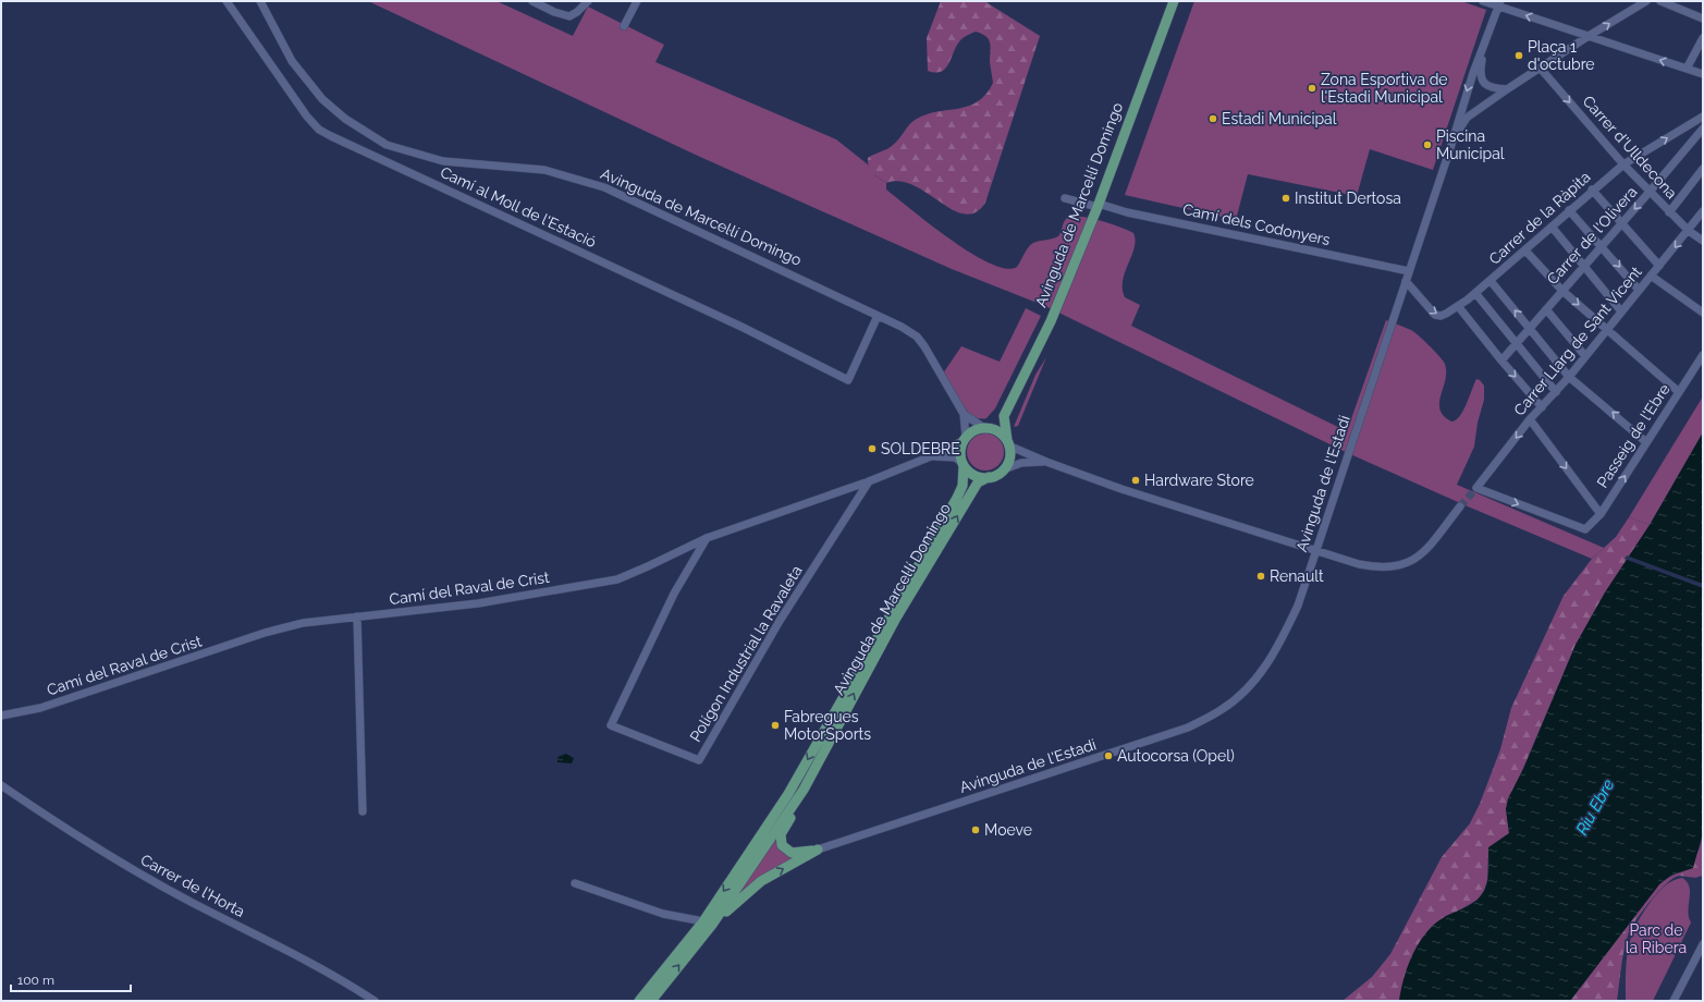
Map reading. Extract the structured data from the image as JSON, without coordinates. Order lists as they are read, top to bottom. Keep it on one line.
{"streets":{"main road":["Avinguda de Marcel·lí Domingo"],"street":["Carrer d'Ulldecona","Camí al Moll de l'Estació","Carrer de la Ràpita","Camí dels Codonyers","Carrer de l'Olivera","Carrer Llarg de Sant Vicent","Passeig de l'Ebre","Avinguda de l'Estadi","Camí del Raval de Crist","Polígon Industrial la Ravaleta","Carrer de l'Horta"]},"crossings":[["Carrer d'Ulldecona","Carrer de la Ràpita"],["Carrer d'Ulldecona","Carrer de l'Olivera"],["Carrer d'Ulldecona","Carrer Llarg de Sant Vicent"],["Avinguda de Marcel·lí Domingo","Camí al Moll de l'Estació"],["Avinguda de Marcel·lí Domingo","Camí dels Codonyers"],["Avinguda de Marcel·lí Domingo","Camí del Raval de Crist"],["Carrer de la Ràpita","Avinguda de l'Estadi"],["Camí dels Codonyers","Avinguda de l'Estadi"],["Carrer Llarg de Sant Vicent","Passeig de l'Ebre"],["Camí del Raval de Crist","Polígon Industrial la Ravaleta"]],"one_way":["Carrer d'Ulldecona","Carrer de la Ràpita","Passeig de l'Ebre"],"water":["Riu Ebre"],"parks":["Parc de la Ribera"],"places":["Plaça 1 d'octubre","Zona Esportiva de l'Estadi Municipal","Estadi Municipal","Piscina Municipal","Institut Dertosa","SOLDEBRE","Hardware Store","Renault","Fabregues MotorSports","Autocorsa (Opel)","Moeve"],"scale_bar":"100 m"}
